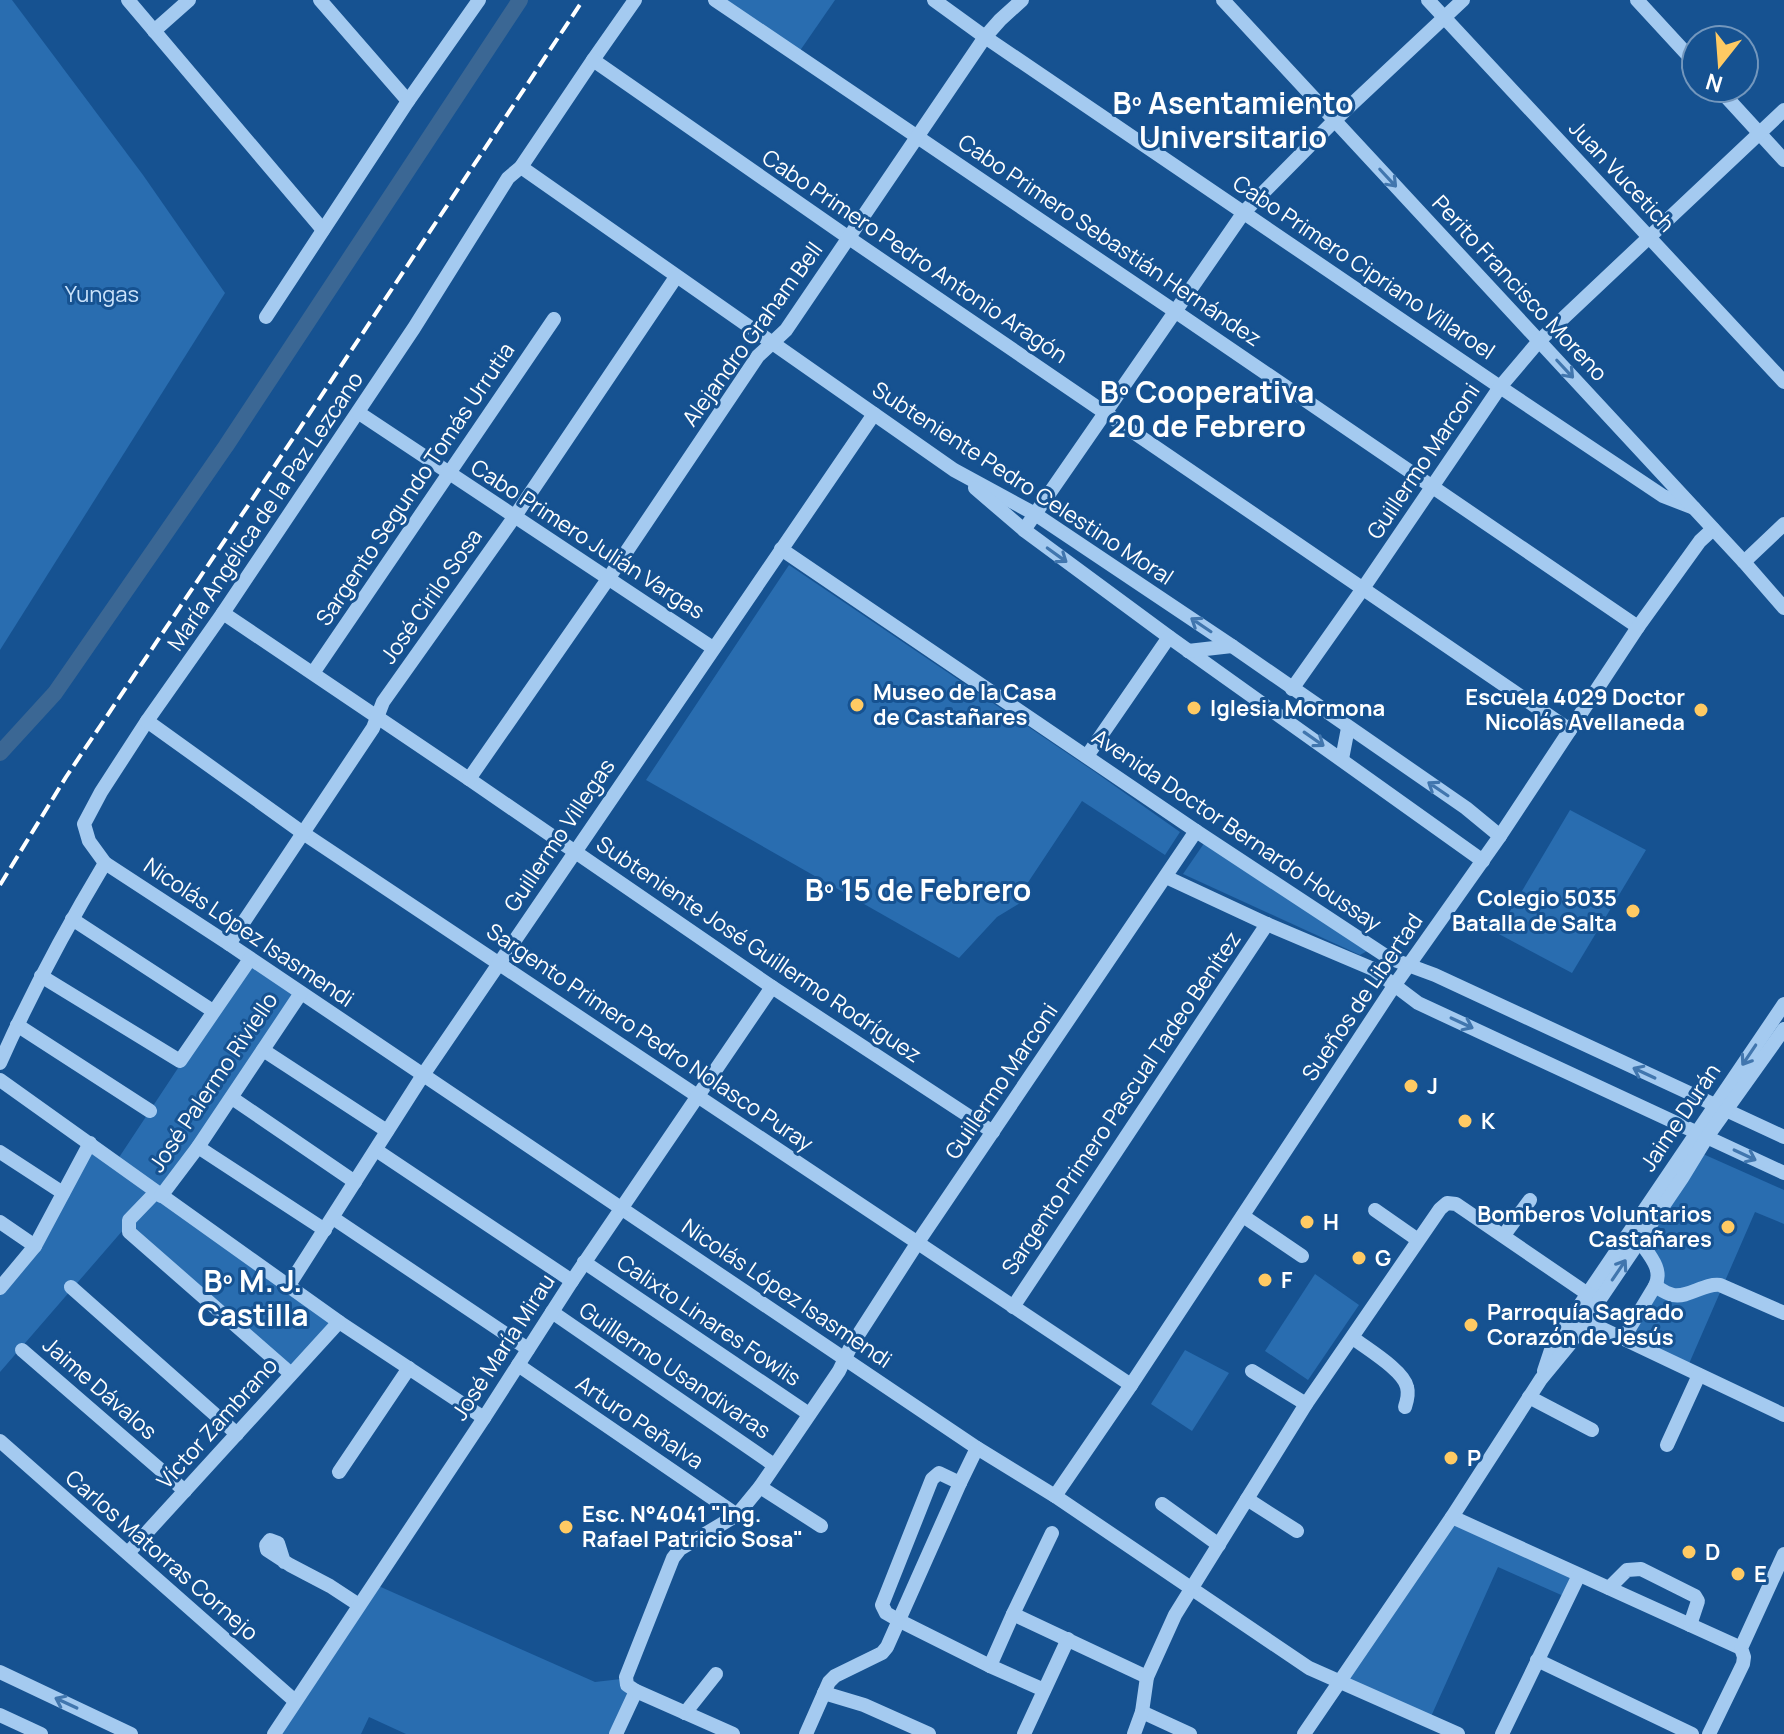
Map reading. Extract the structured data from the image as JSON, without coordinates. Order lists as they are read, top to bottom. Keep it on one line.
{"streets":{"street":["Juan Vucetich","Cabo Primero Sebastián Hernández","Cabo Primero Pedro Antonio Aragón","Cabo Primero Cipriano Villaroel","Perito Francisco Moreno","Alejandro Graham Bell","Guillermo Marconi","Subteniente Pedro Celestino Moral","Sargento Segundo Tomás Urrutia","María Angélica de la Paz Lezcano","Cabo Primero Julián Vargas","José Cirilo Sosa","Avenida Doctor Bernardo Houssay","Guillermo Villegas","Nicolás López Isasmendi","Subteniente José Guillermo Rodríguez","Sueños de Libertad","Sargento Primero Pedro Nolasco Puray","José Palermo Riviello","Sargento Primero Pascual Tadeo Benítez","Jaime Durán","Calixto Linares Fowlis","José María Mirau","Guillermo Usandivaras","Jaime Dávalos","Arturo Peñalva","Víctor Zambrano","Carlos Matorras Cornejo"]},"crossings":[["Juan Vucetich","Guillermo Marconi"],["Cabo Primero Sebastián Hernández","Alejandro Graham Bell"],["Cabo Primero Sebastián Hernández","Guillermo Marconi"],["Cabo Primero Sebastián Hernández","Sueños de Libertad"],["Cabo Primero Pedro Antonio Aragón","Alejandro Graham Bell"],["Cabo Primero Pedro Antonio Aragón","Guillermo Marconi"],["Cabo Primero Pedro Antonio Aragón","María Angélica de la Paz Lezcano"],["Cabo Primero Pedro Antonio Aragón","Sueños de Libertad"],["Cabo Primero Cipriano Villaroel","Perito Francisco Moreno"],["Cabo Primero Cipriano Villaroel","Alejandro Graham Bell"],["Cabo Primero Cipriano Villaroel","Guillermo Marconi"],["Perito Francisco Moreno","Guillermo Marconi"],["Perito Francisco Moreno","Sueños de Libertad"],["Alejandro Graham Bell","Subteniente Pedro Celestino Moral"],["Alejandro Graham Bell","Cabo Primero Julián Vargas"],["Alejandro Graham Bell","Subteniente José Guillermo Rodríguez"],["Guillermo Marconi","Subteniente Pedro Celestino Moral"],["Guillermo Marconi","Avenida Doctor Bernardo Houssay"],["Guillermo Marconi","Nicolás López Isasmendi"],["Guillermo Marconi","Subteniente José Guillermo Rodríguez"],["Guillermo Marconi","Sargento Primero Pedro Nolasco Puray"],["Guillermo Marconi","Calixto Linares Fowlis"],["Guillermo Marconi","Guillermo Usandivaras"],["Guillermo Marconi","Arturo Peñalva"],["Subteniente Pedro Celestino Moral","María Angélica de la Paz Lezcano"],["Subteniente Pedro Celestino Moral","José Cirilo Sosa"],["Subteniente Pedro Celestino Moral","Guillermo Villegas"],["Subteniente Pedro Celestino Moral","Sueños de Libertad"],["Sargento Segundo Tomás Urrutia","Cabo Primero Julián Vargas"],["Sargento Segundo Tomás Urrutia","Subteniente José Guillermo Rodríguez"],["María Angélica de la Paz Lezcano","Cabo Primero Julián Vargas"],["María Angélica de la Paz Lezcano","Nicolás López Isasmendi"],["María Angélica de la Paz Lezcano","Subteniente José Guillermo Rodríguez"],["María Angélica de la Paz Lezcano","Sargento Primero Pedro Nolasco Puray"],["Cabo Primero Julián Vargas","José Cirilo Sosa"],["Cabo Primero Julián Vargas","Guillermo Villegas"],["José Cirilo Sosa","Nicolás López Isasmendi"],["José Cirilo Sosa","Subteniente José Guillermo Rodríguez"],["José Cirilo Sosa","Sargento Primero Pedro Nolasco Puray"],["Avenida Doctor Bernardo Houssay","Guillermo Villegas"],["Avenida Doctor Bernardo Houssay","Sueños de Libertad"],["Avenida Doctor Bernardo Houssay","Sargento Primero Pascual Tadeo Benítez"],["Avenida Doctor Bernardo Houssay","Jaime Durán"],["Guillermo Villegas","Nicolás López Isasmendi"],["Guillermo Villegas","Subteniente José Guillermo Rodríguez"],["Guillermo Villegas","Sargento Primero Pedro Nolasco Puray"],["Nicolás López Isasmendi","Sueños de Libertad"],["Nicolás López Isasmendi","José Palermo Riviello"],["Nicolás López Isasmendi","Jaime Durán"],["Nicolás López Isasmendi","José María Mirau"],["Subteniente José Guillermo Rodríguez","José María Mirau"],["Sueños de Libertad","Sargento Primero Pedro Nolasco Puray"],["Sargento Primero Pedro Nolasco Puray","Sargento Primero Pascual Tadeo Benítez"],["Sargento Primero Pedro Nolasco Puray","José María Mirau"],["José Palermo Riviello","Víctor Zambrano"],["Calixto Linares Fowlis","José María Mirau"],["José María Mirau","Guillermo Usandivaras"],["José María Mirau","Arturo Peñalva"],["José María Mirau","Carlos Matorras Cornejo"],["Jaime Dávalos","Víctor Zambrano"],["Víctor Zambrano","Carlos Matorras Cornejo"]],"one_way":["Perito Francisco Moreno"],"districts":["Bº Asentamiento Universitario","Bº Cooperativa 20 de Febrero","Bº 15 de Febrero","Bº M. J. Castilla"],"parks":["Yungas"],"places":["Museo de la Casa de Castañares","Iglesia Mormona","Escuela 4029 Doctor Nicolás Avellaneda","Colegio 5035 Batalla de Salta","J","K","H","Bomberos Voluntarios Castañares","G","F","Parroquía Sagrado Corazón de Jesús","P","Esc. N°4041 \"Ing. Rafael Patricio Sosa\"","D","E"],"north":"bottom"}
